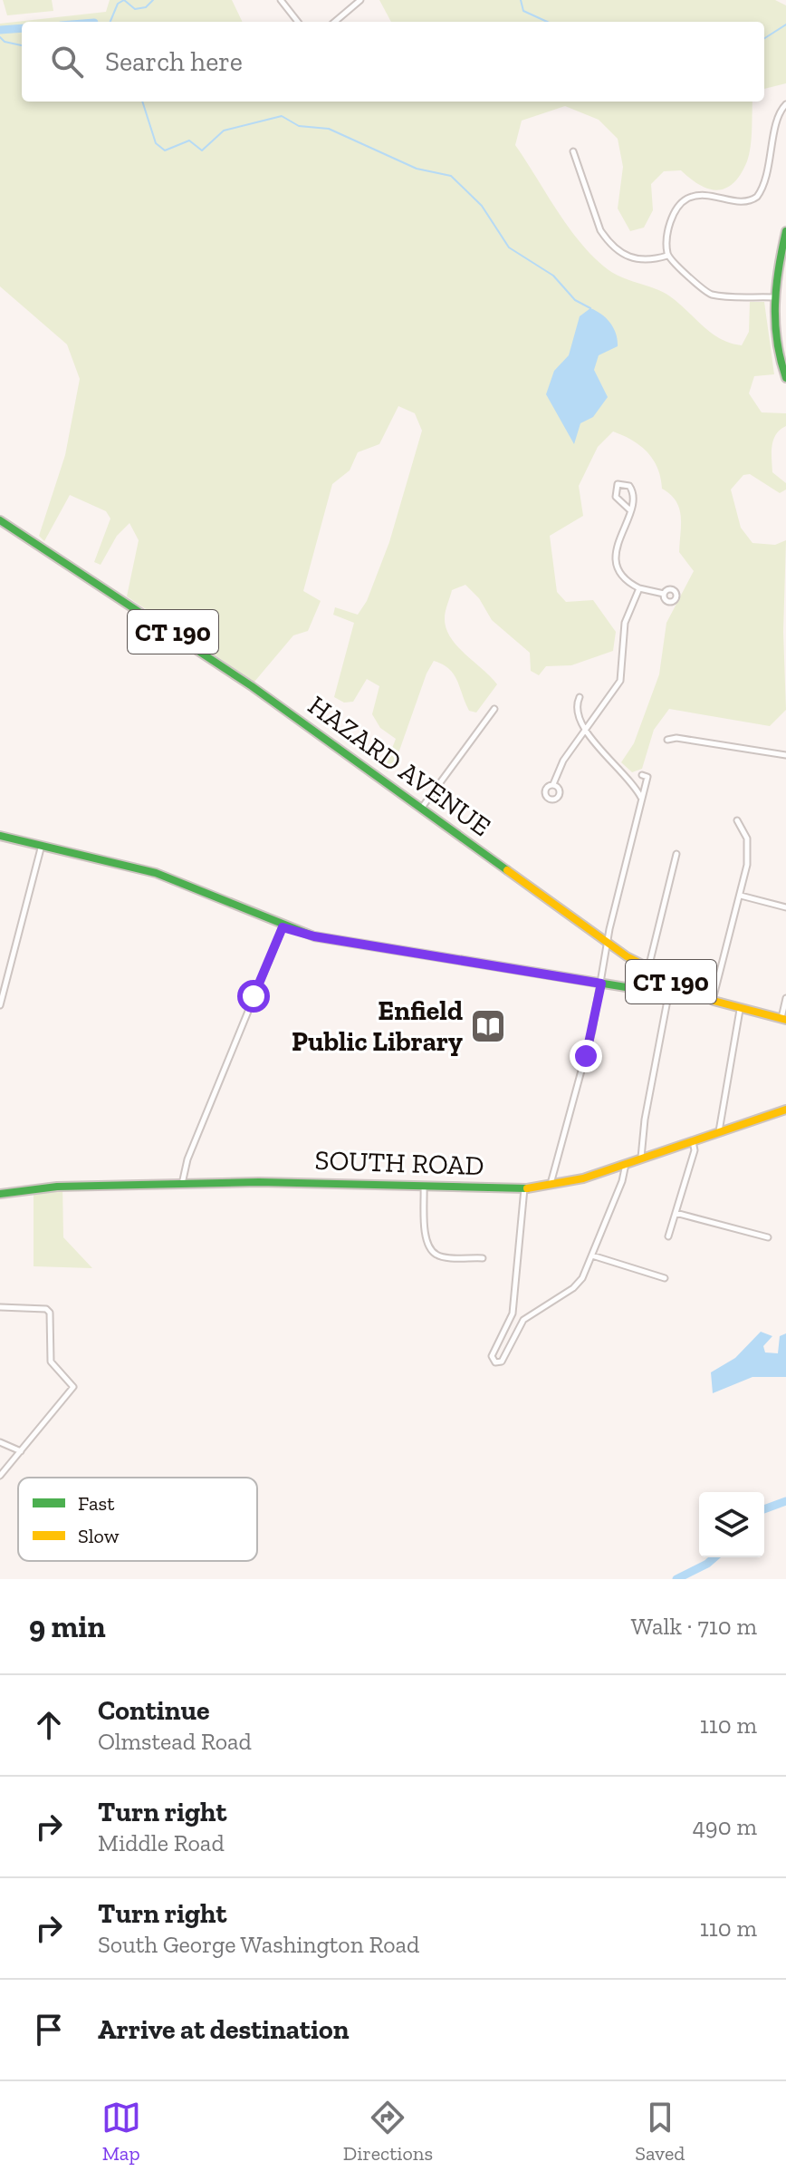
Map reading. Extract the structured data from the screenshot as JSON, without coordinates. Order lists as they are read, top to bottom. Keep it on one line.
{"streets":{"main road":["CT 190","HAZARD AVENUE","SOUTH ROAD"]},"places":{"library":["Enfield Public Library"]},"legend":["Fast","Slow"],"page":{"search":"Search here","heading":["9 min","Walk · 710 m"],"list":[["Continue","Olmstead Road","110 m"],["Turn right","Middle Road","490 m"],["Turn right","South George Washington Road","110 m"],"Arrive at destination"],"nav":["Map","Directions","Saved"]}}
